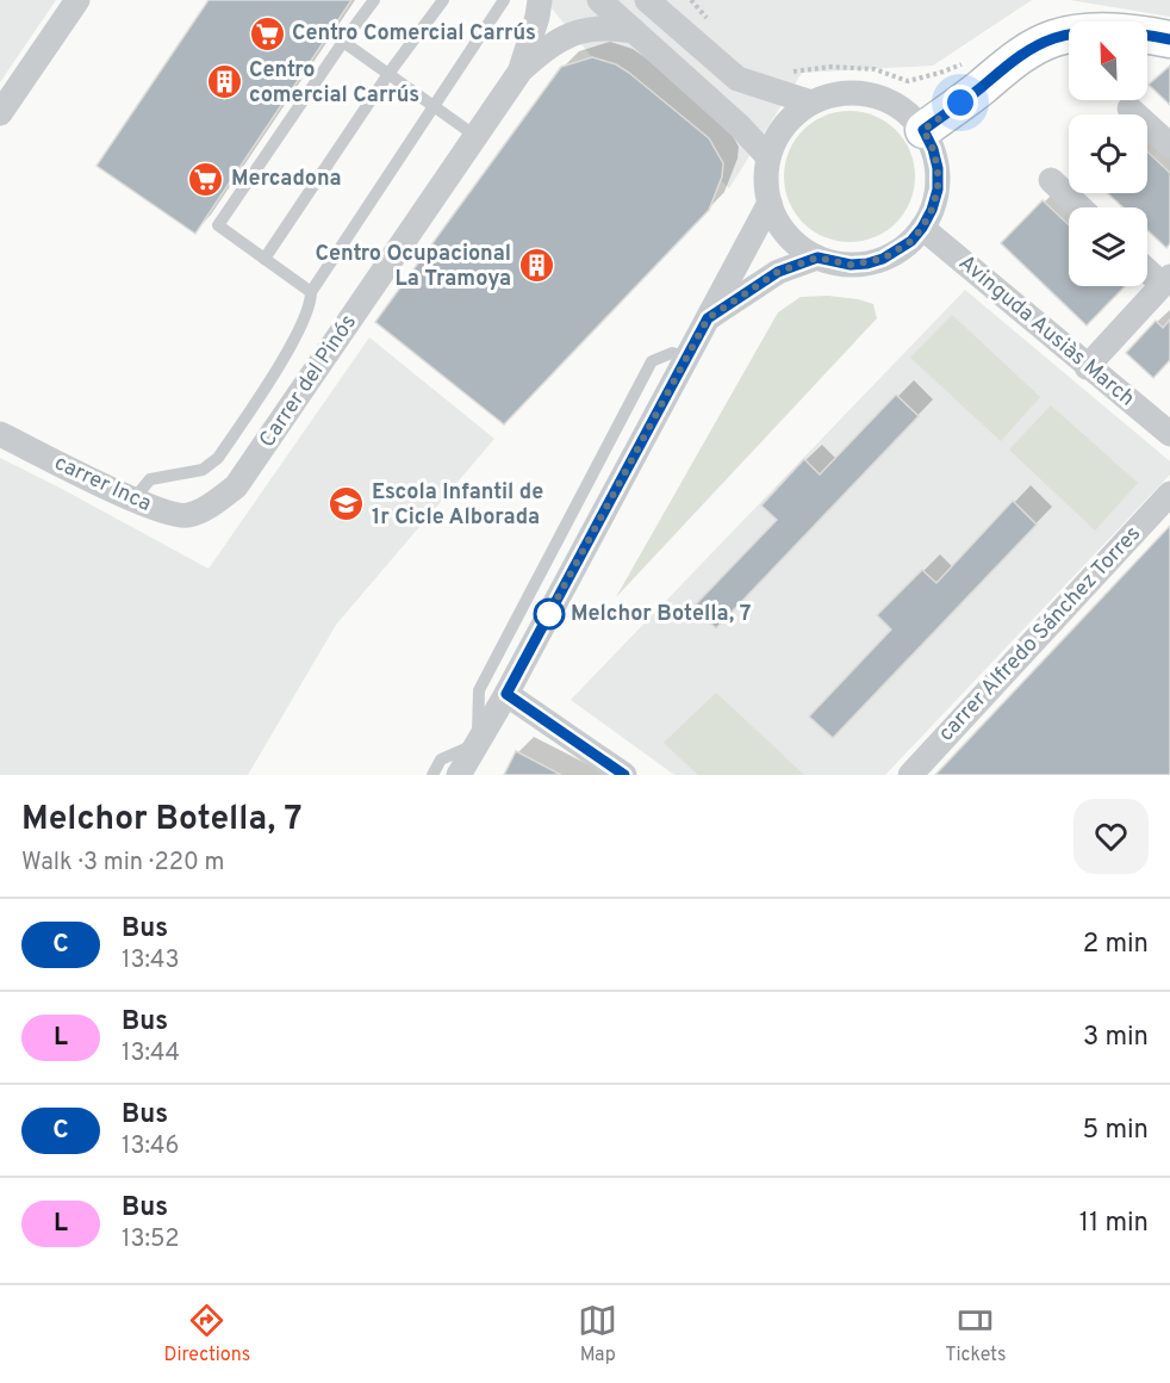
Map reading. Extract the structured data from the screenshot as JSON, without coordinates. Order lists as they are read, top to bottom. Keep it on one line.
{"streets":{"street":["Avinguda Ausiàs March","Carrer del Pinós","carrer Inca","carrer Alfredo Sánchez Torres"]},"crossings":[["Carrer del Pinós","carrer Inca"]],"places":{"supermarket":["Centro Comercial Carrús","Mercadona"],"building":["Centro comercial Carrús","Centro Ocupacional La Tramoya"],"school or university":["Escola Infantil de 1r Cicle Alborada"],"other":["Melchor Botella, 7"]},"lines":["bus line C"],"north":"top left","page":{"heading":["Melchor Botella, 7","Walk · 3 min · 220 m"],"list":[{"mark":"C","name":"Bus","note":"13:43","value":"2 min"},{"mark":"L","name":"Bus","note":"13:44","value":"3 min"},{"mark":"C","name":"Bus","note":"13:46","value":"5 min"},{"mark":"L","name":"Bus","note":"13:52","value":"11 min"}],"tabs":["Directions","Map","Tickets"]}}
